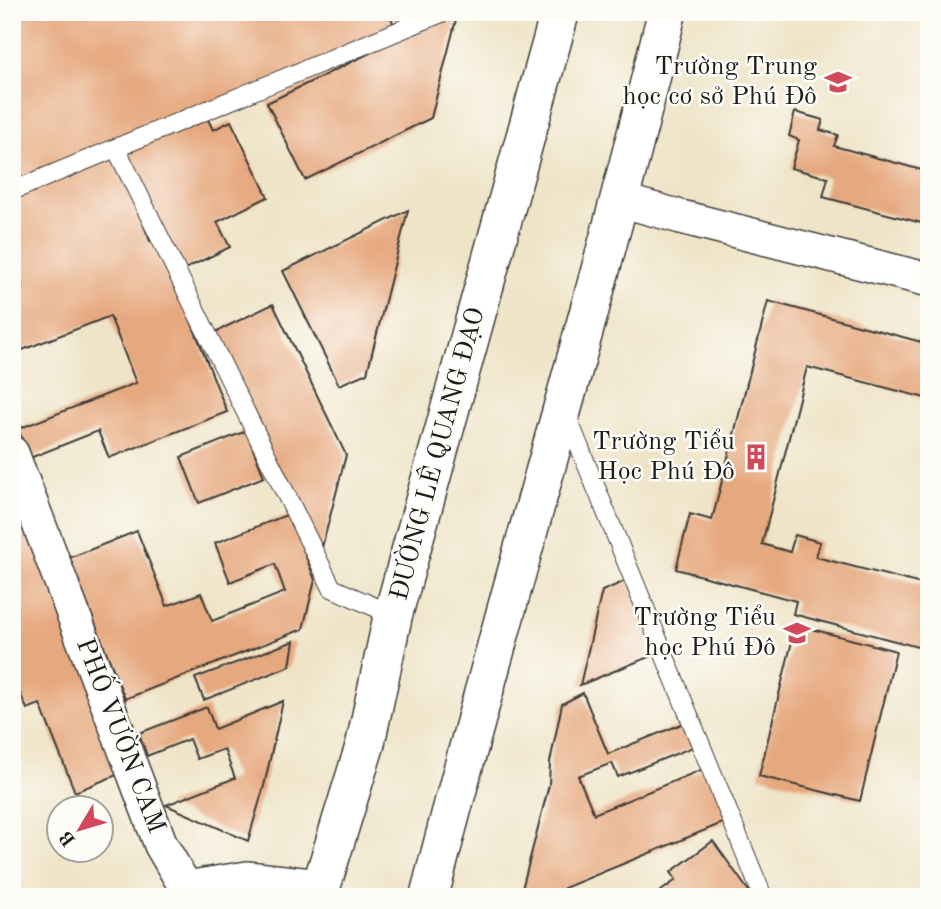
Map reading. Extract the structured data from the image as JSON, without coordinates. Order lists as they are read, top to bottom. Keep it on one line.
{"streets":{"main road":["ĐƯỜNG LÊ QUANG ĐẠO"],"street":["PHỐ VƯỜN CAM"]},"crossings":[["ĐƯỜNG LÊ QUANG ĐẠO","PHỐ VƯỜN CAM"]],"places":{"school or university":["Trường Trung học cơ sở Phú Đô","Trường Tiểu học Phú Đô"],"building":["Trường Tiểu Học Phú Đô"]},"north":"bottom left"}
